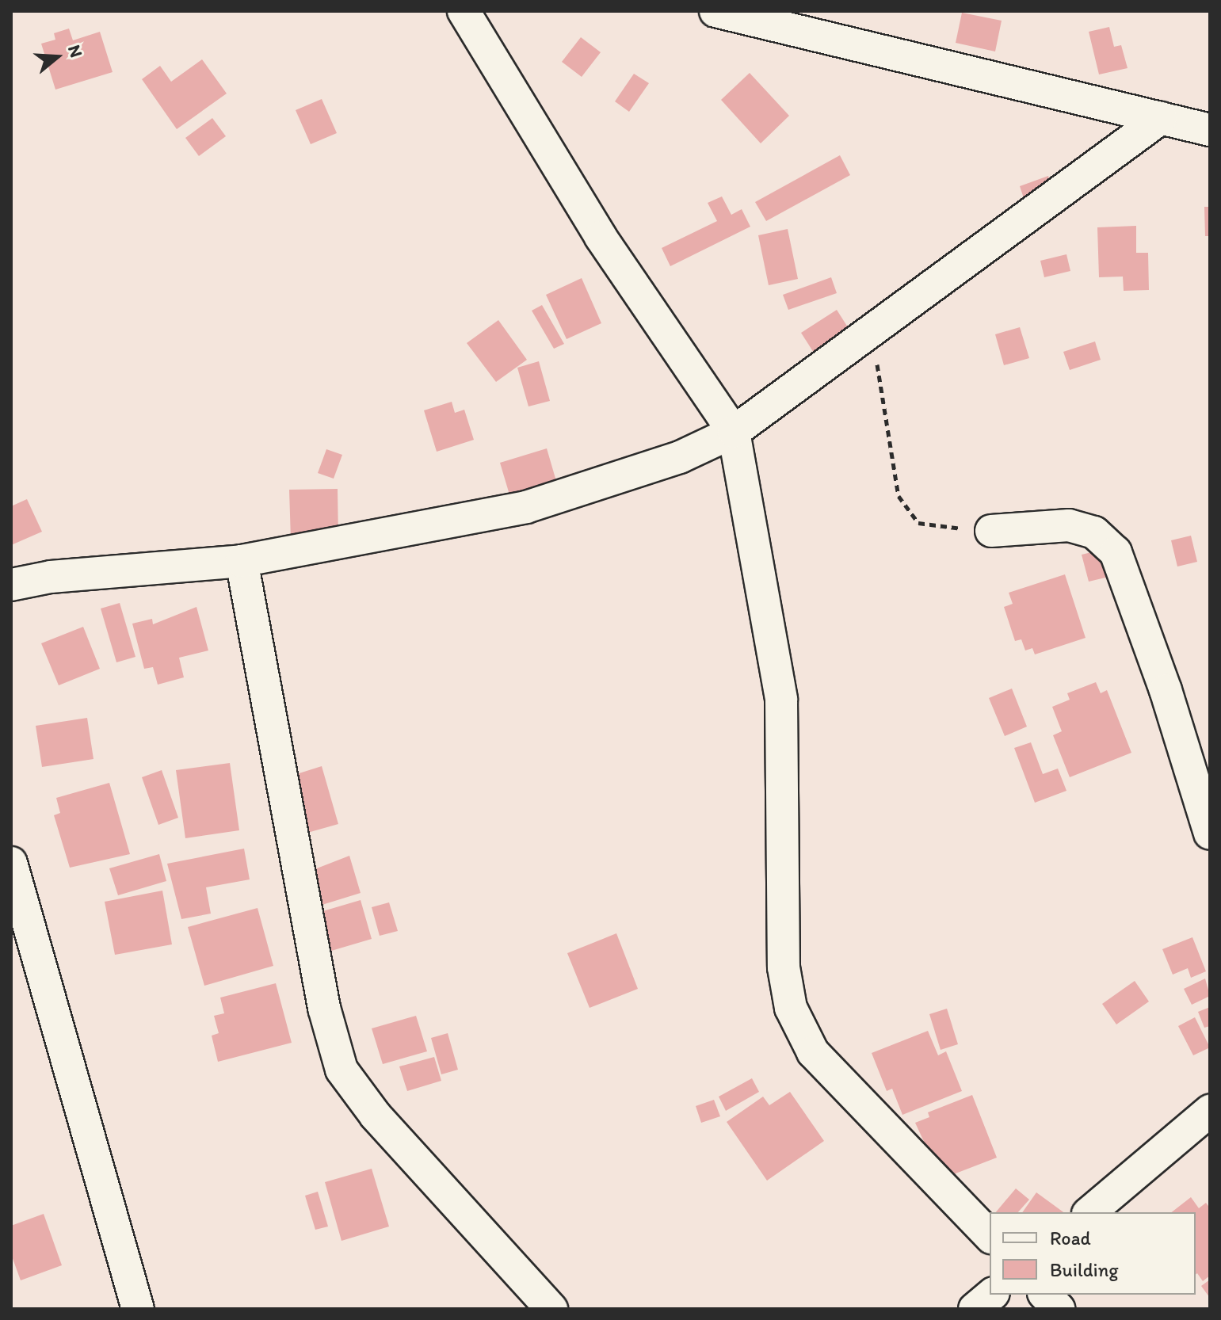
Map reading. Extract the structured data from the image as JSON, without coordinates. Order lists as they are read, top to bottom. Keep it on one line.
{"legend":["Road","Building"],"north":"right"}
